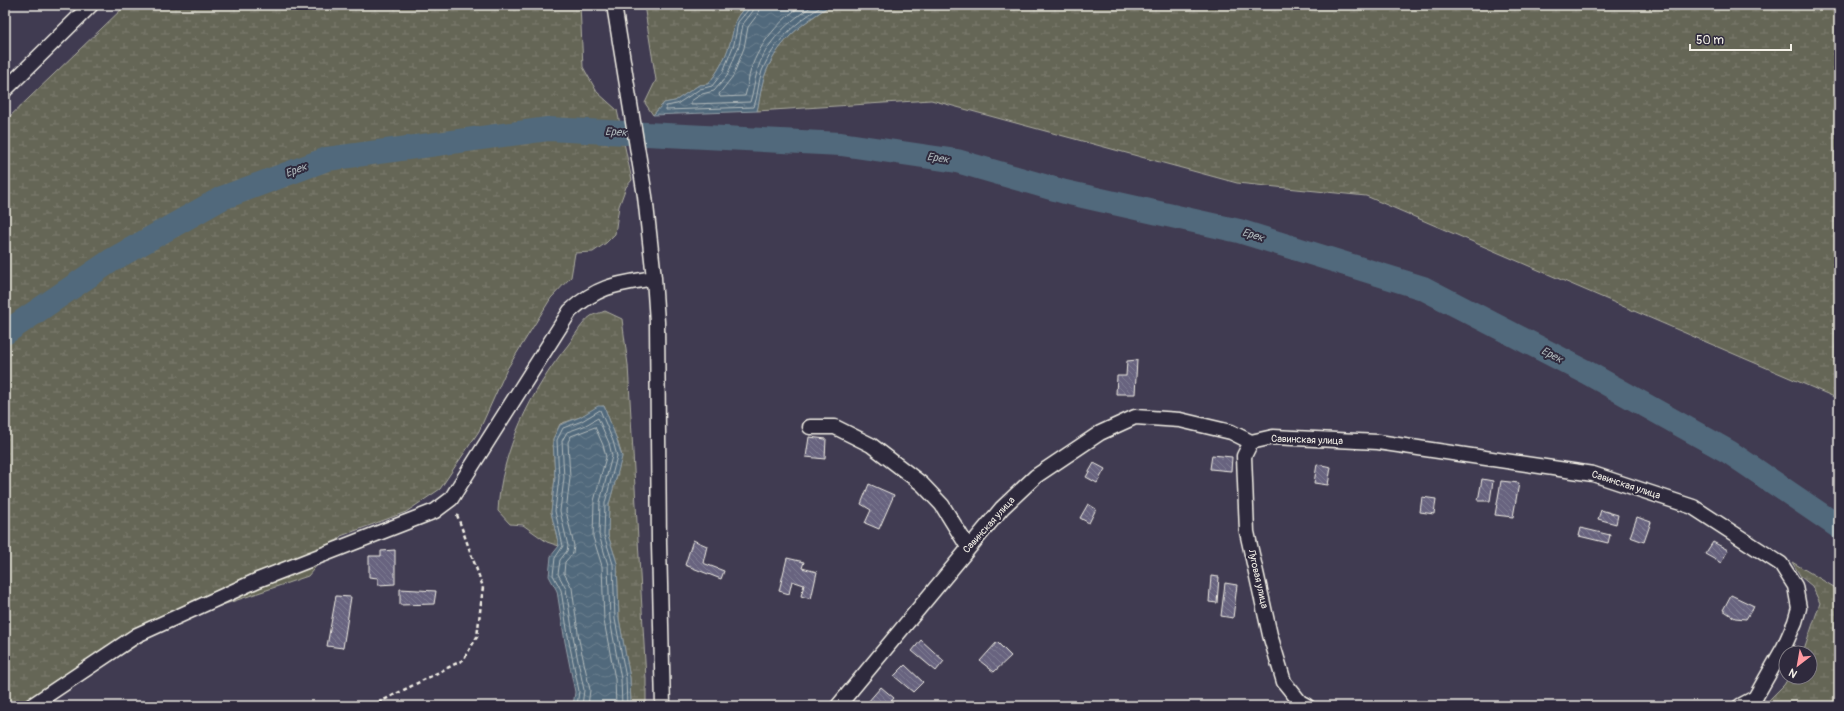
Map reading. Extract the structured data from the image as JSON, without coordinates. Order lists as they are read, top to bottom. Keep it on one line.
{"streets":{"street":["Савинская улица","Луговая улица"]},"crossings":[["Савинская улица","Луговая улица"]],"water":["Ерек"],"scale_bar":"50 m","north":"bottom left"}
